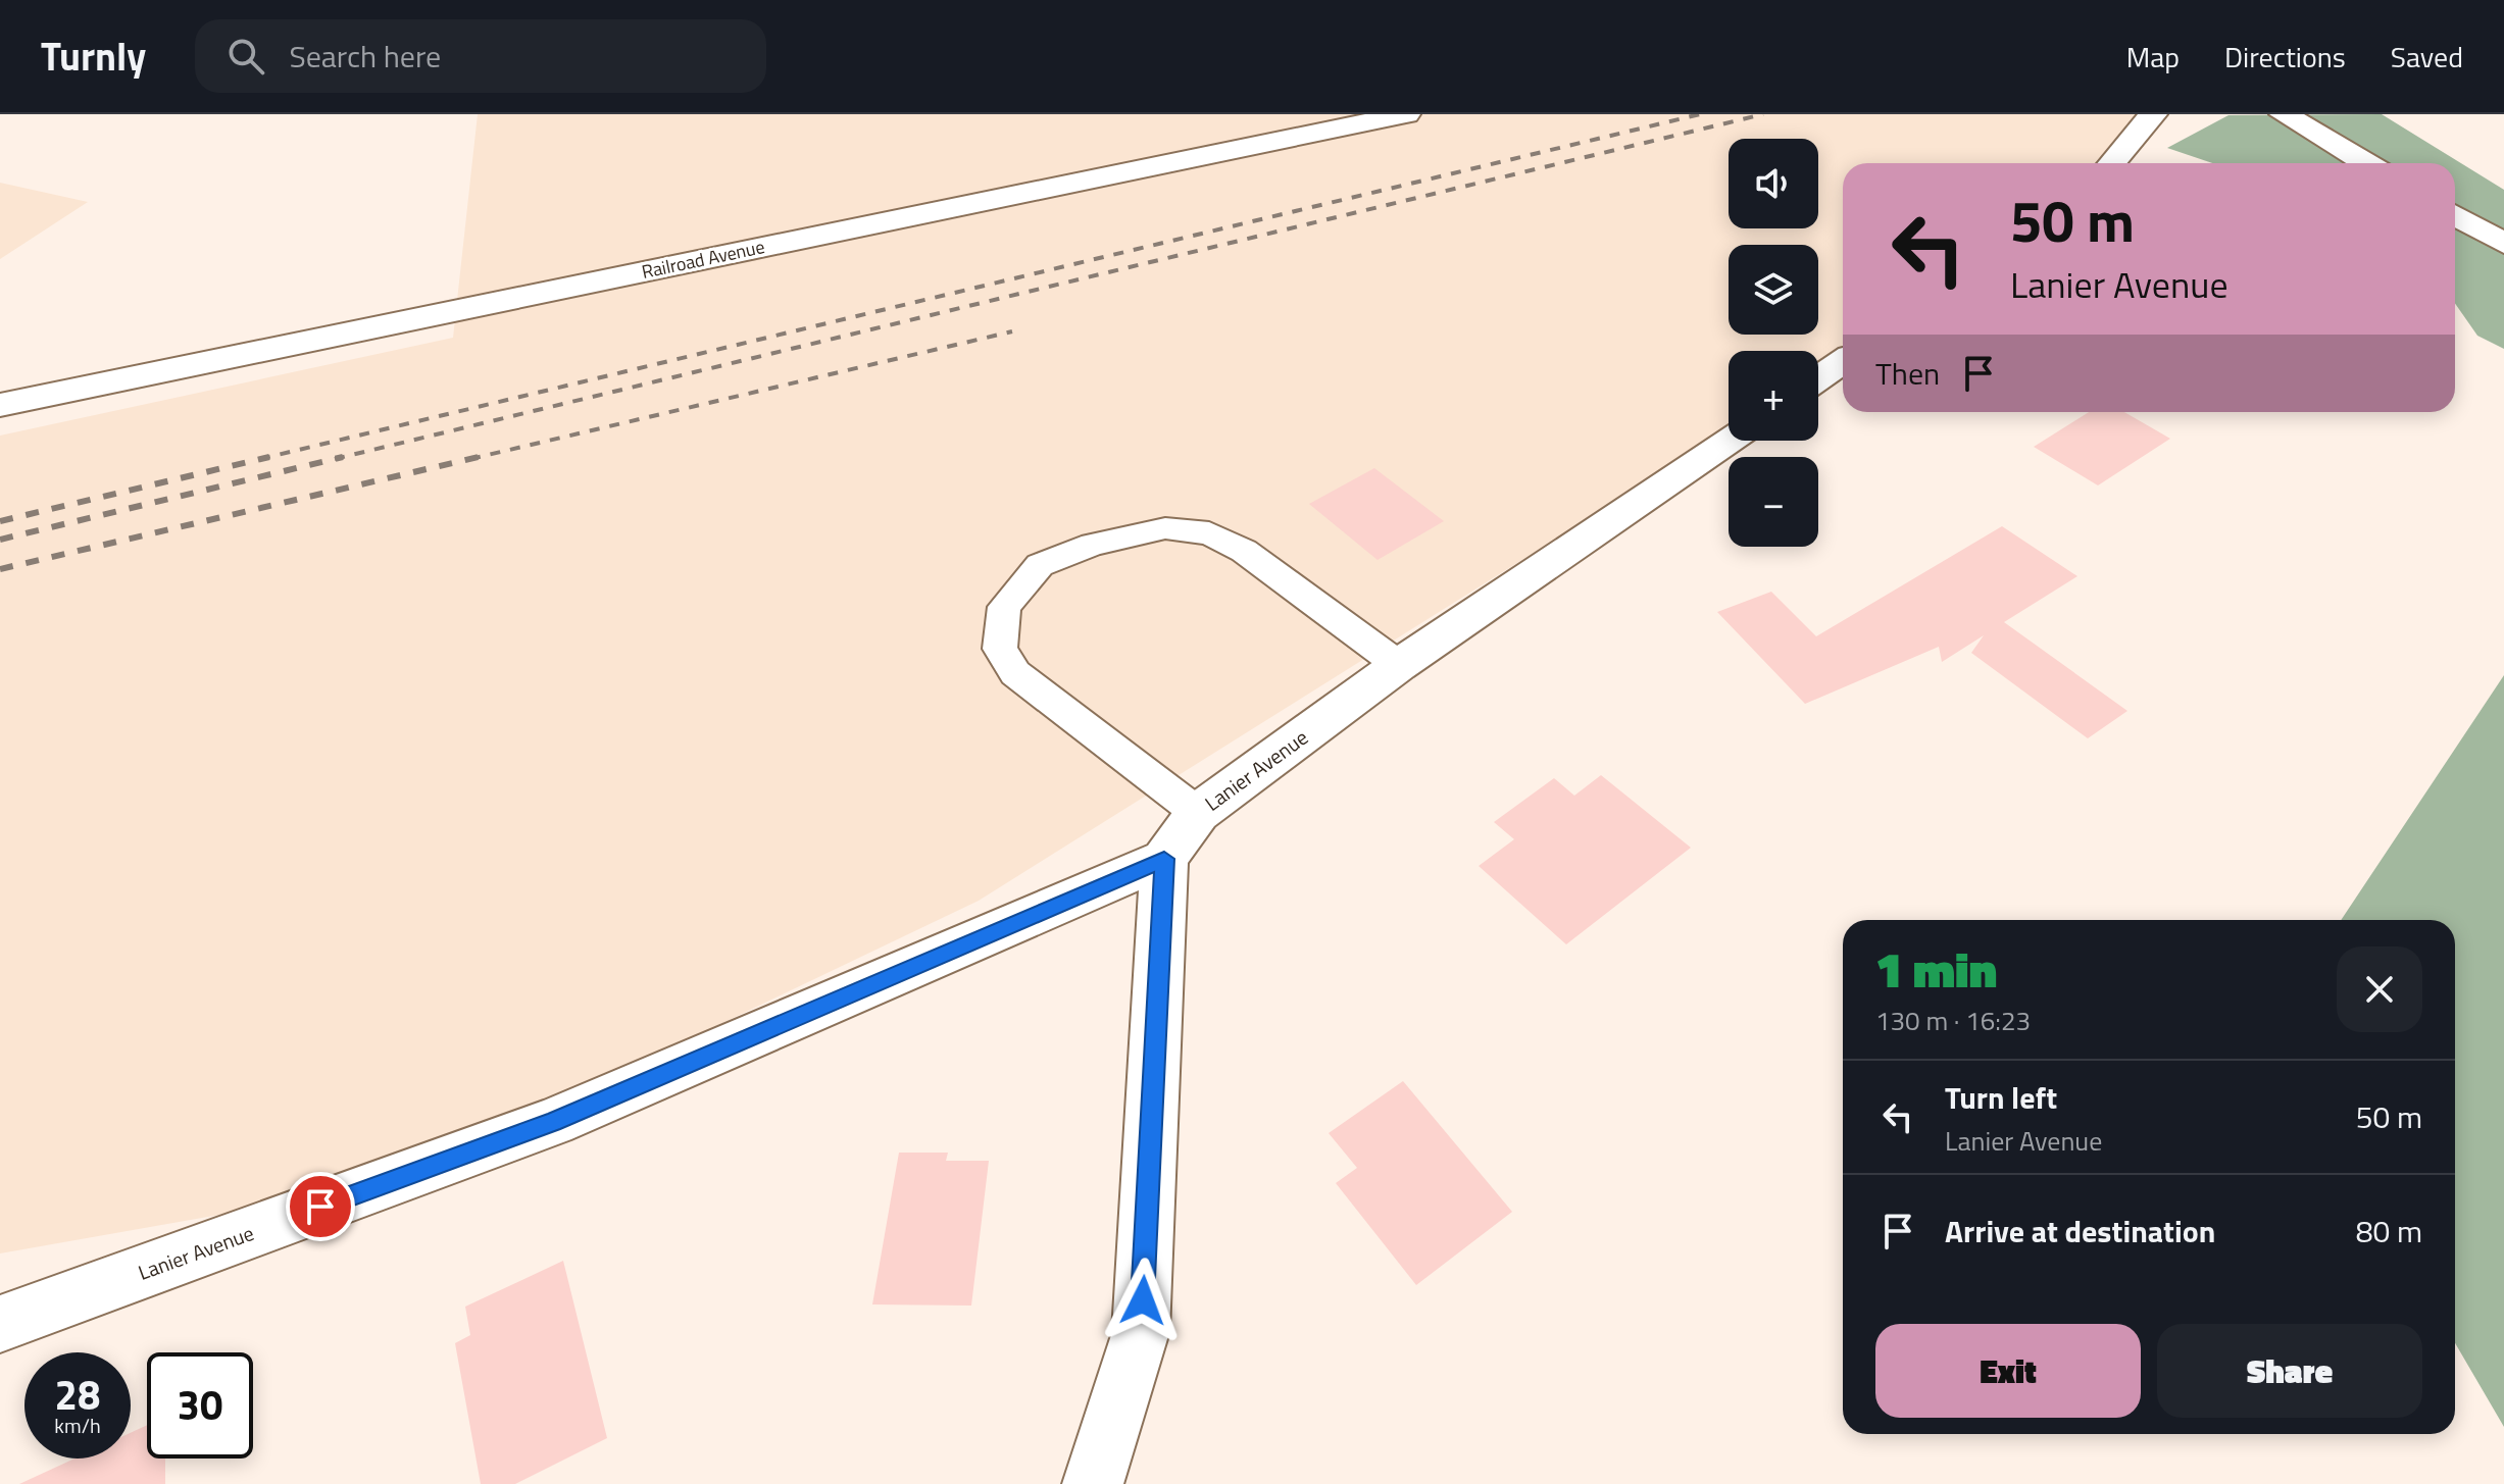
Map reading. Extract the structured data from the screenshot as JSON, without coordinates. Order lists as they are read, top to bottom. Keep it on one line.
{"streets":{"street":["Railroad Avenue","Lanier Avenue"]},"page":{"header":"Turnly","search":"Search here","nav":["Map","Directions","Saved"],"map_buttons":["+","−"],"turn":["50 m","Lanier Avenue"],"then":"Then","heading":["1 min","130 m · 16:23"],"list":[{"name":"Turn left","note":"Lanier Avenue","value":"50 m"},{"name":"Arrive at destination","value":"80 m"}],"buttons":["Exit","Share"],"speed":"28 km/h","limit":"30"}}
